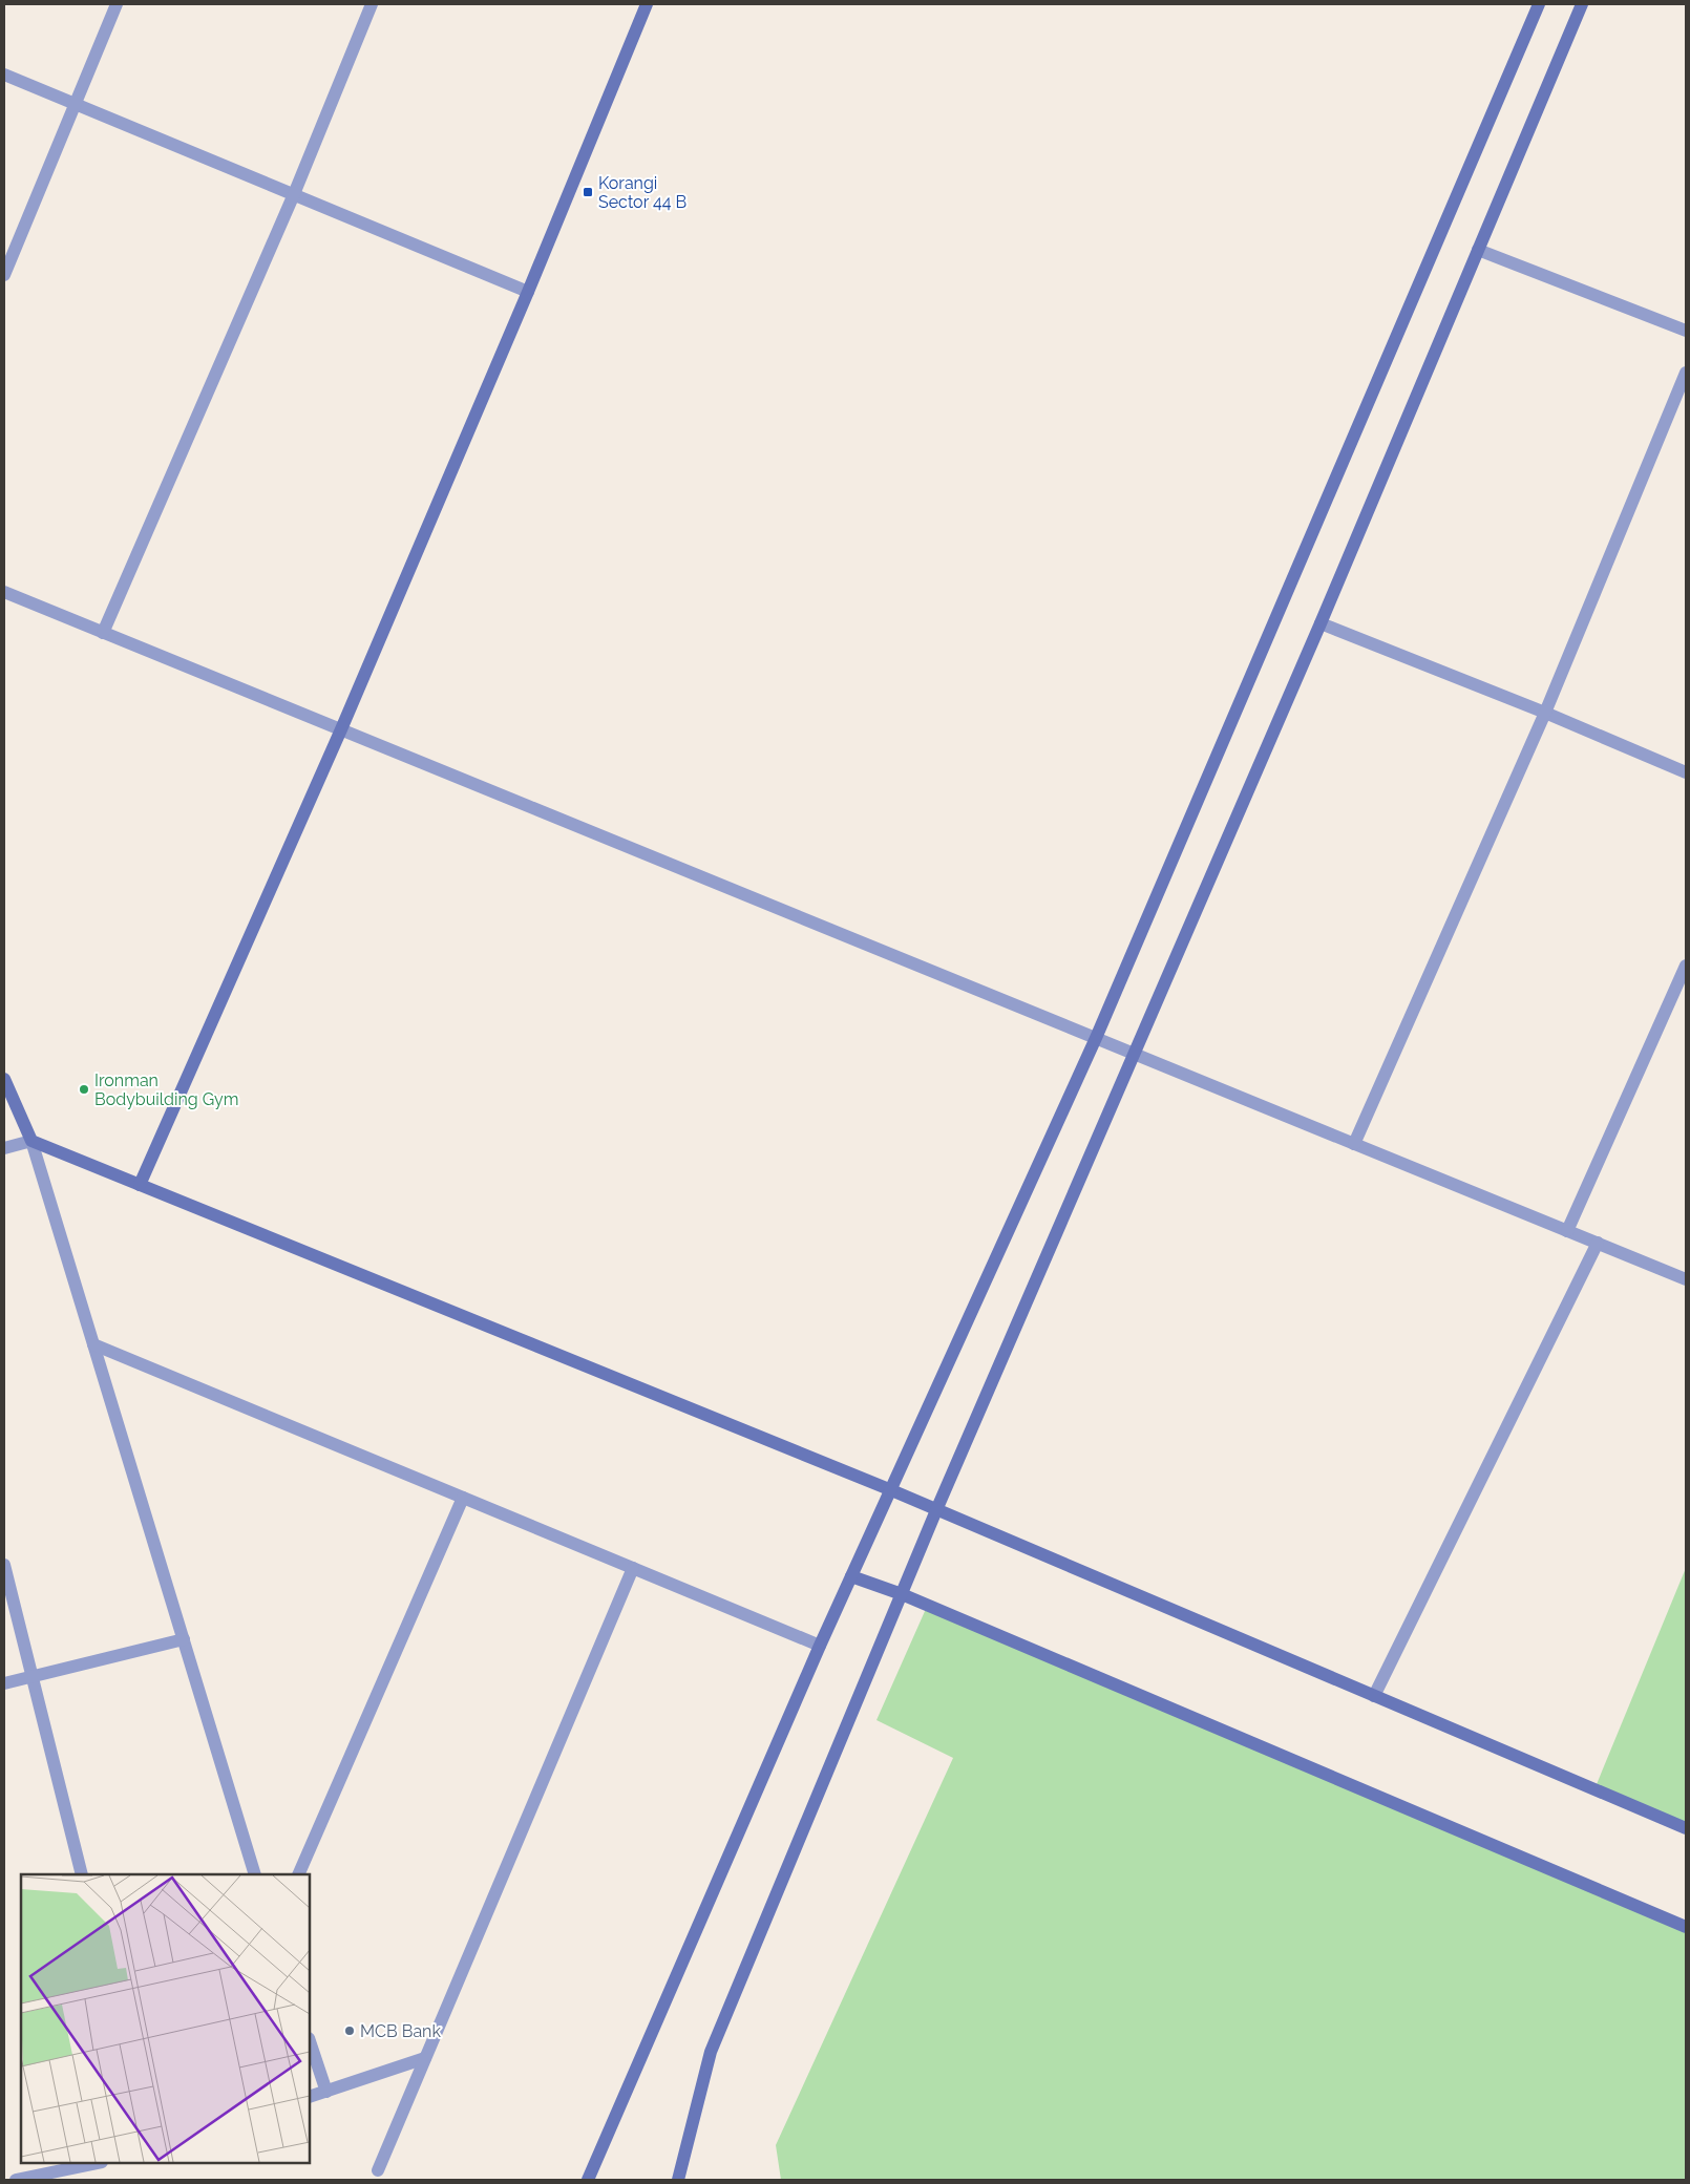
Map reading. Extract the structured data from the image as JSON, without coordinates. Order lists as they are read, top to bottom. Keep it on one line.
{"places":{"transit":["Korangi Sector 44 B"],"other":["Ironman Bodybuilding Gym","MCB Bank"]}}
